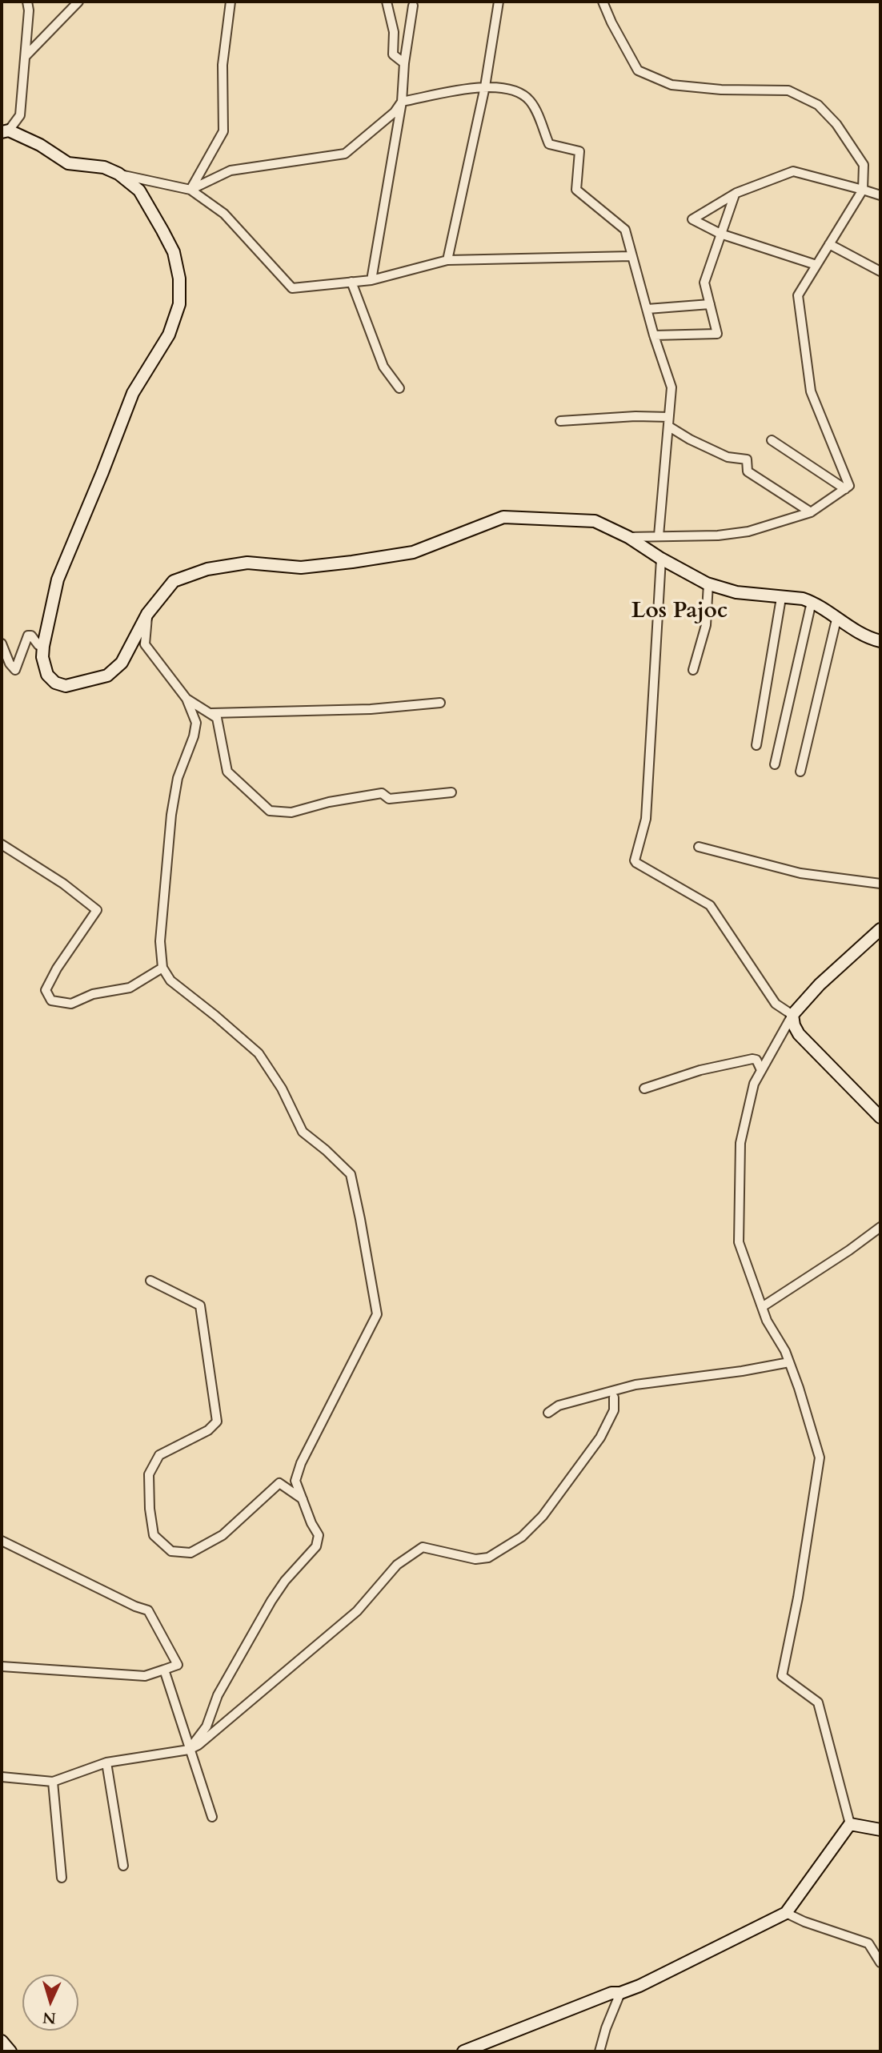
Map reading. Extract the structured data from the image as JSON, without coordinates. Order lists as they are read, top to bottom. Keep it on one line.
{"districts":["Los Pajoc"],"north":"bottom"}
